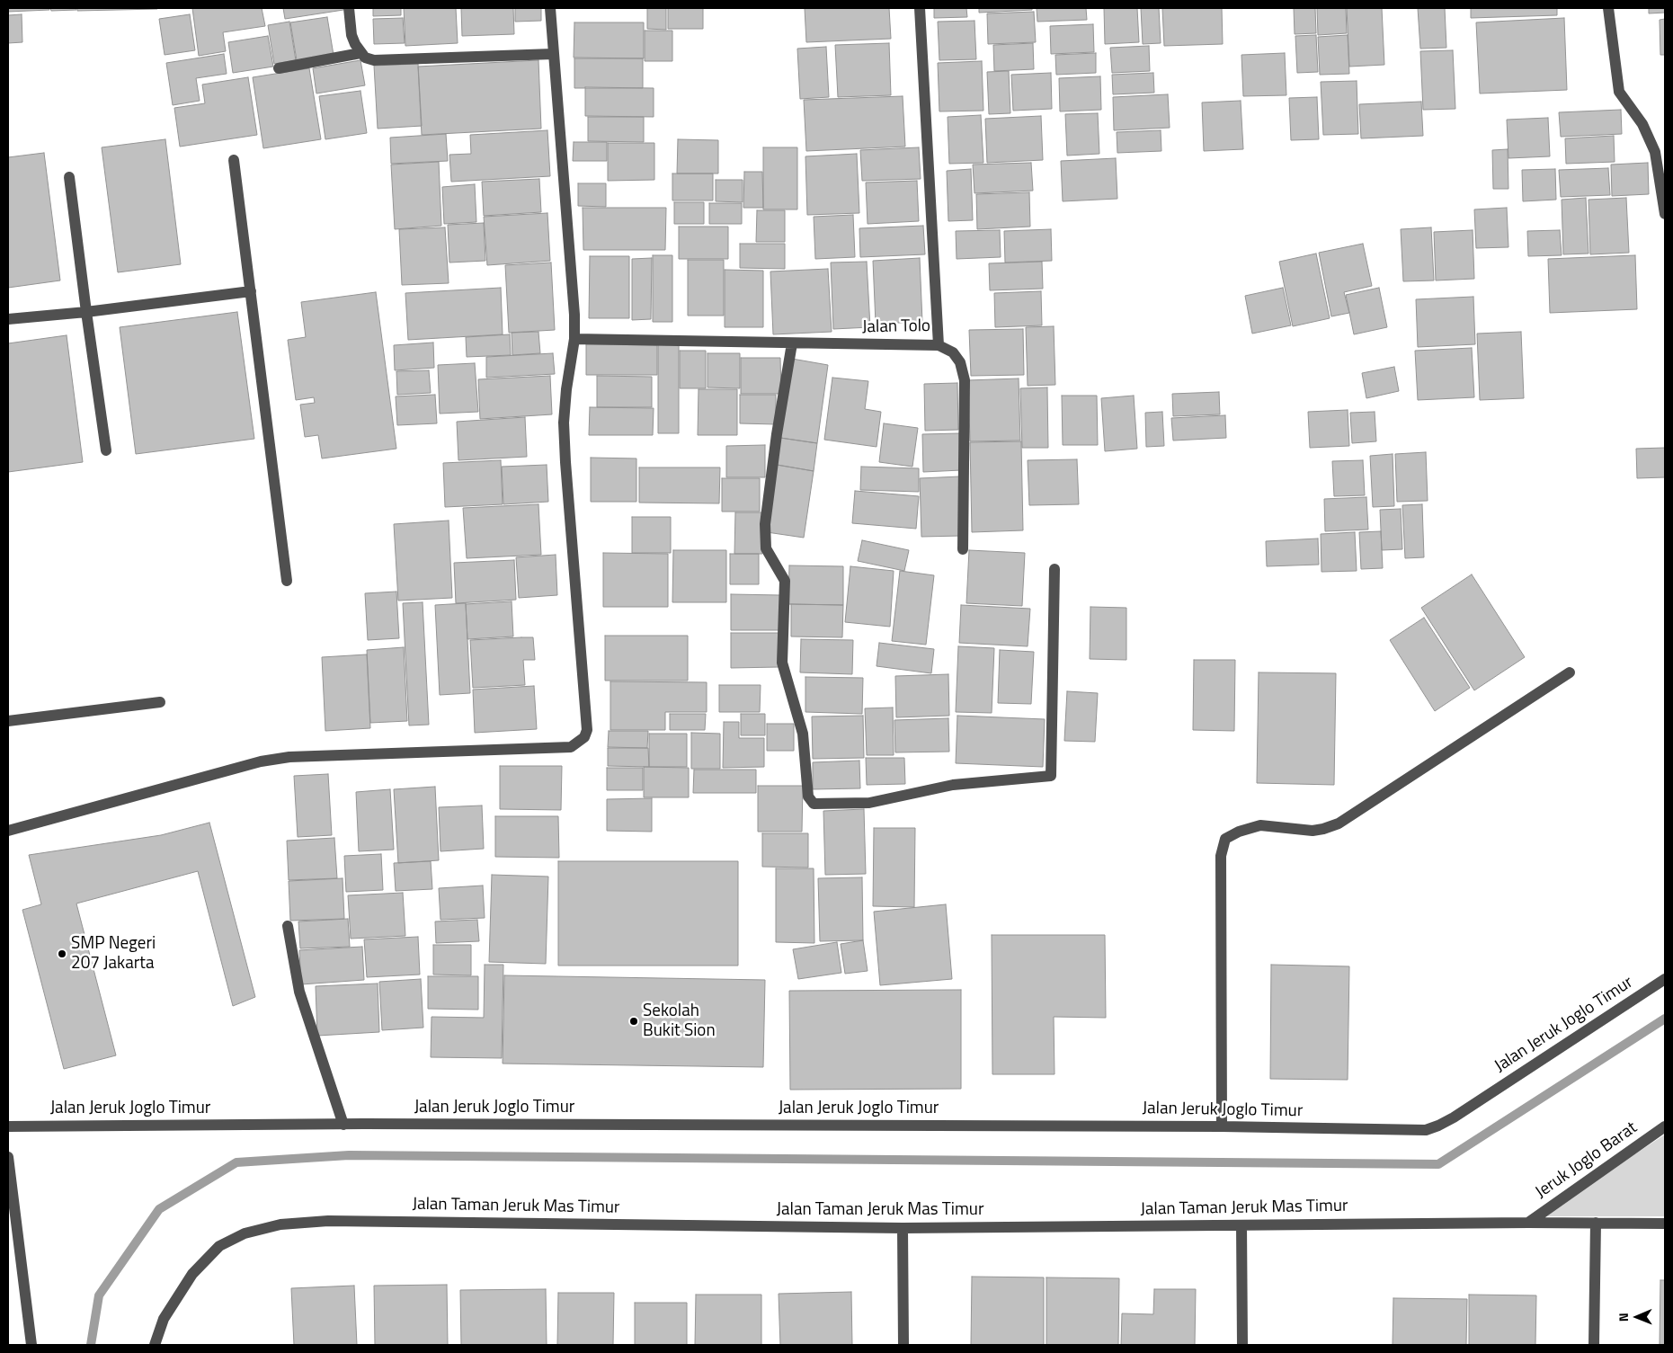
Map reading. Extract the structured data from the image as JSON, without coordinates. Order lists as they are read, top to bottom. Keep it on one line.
{"streets":{"street":["Jalan Tolo","Jalan Jeruk Joglo Timur","Jeruk Joglo Barat","Jalan Taman Jeruk Mas Timur"]},"crossings":[["Jeruk Joglo Barat","Jalan Taman Jeruk Mas Timur"]],"places":["SMP Negeri 207 Jakarta","Sekolah Bukit Sion"],"north":"left"}
